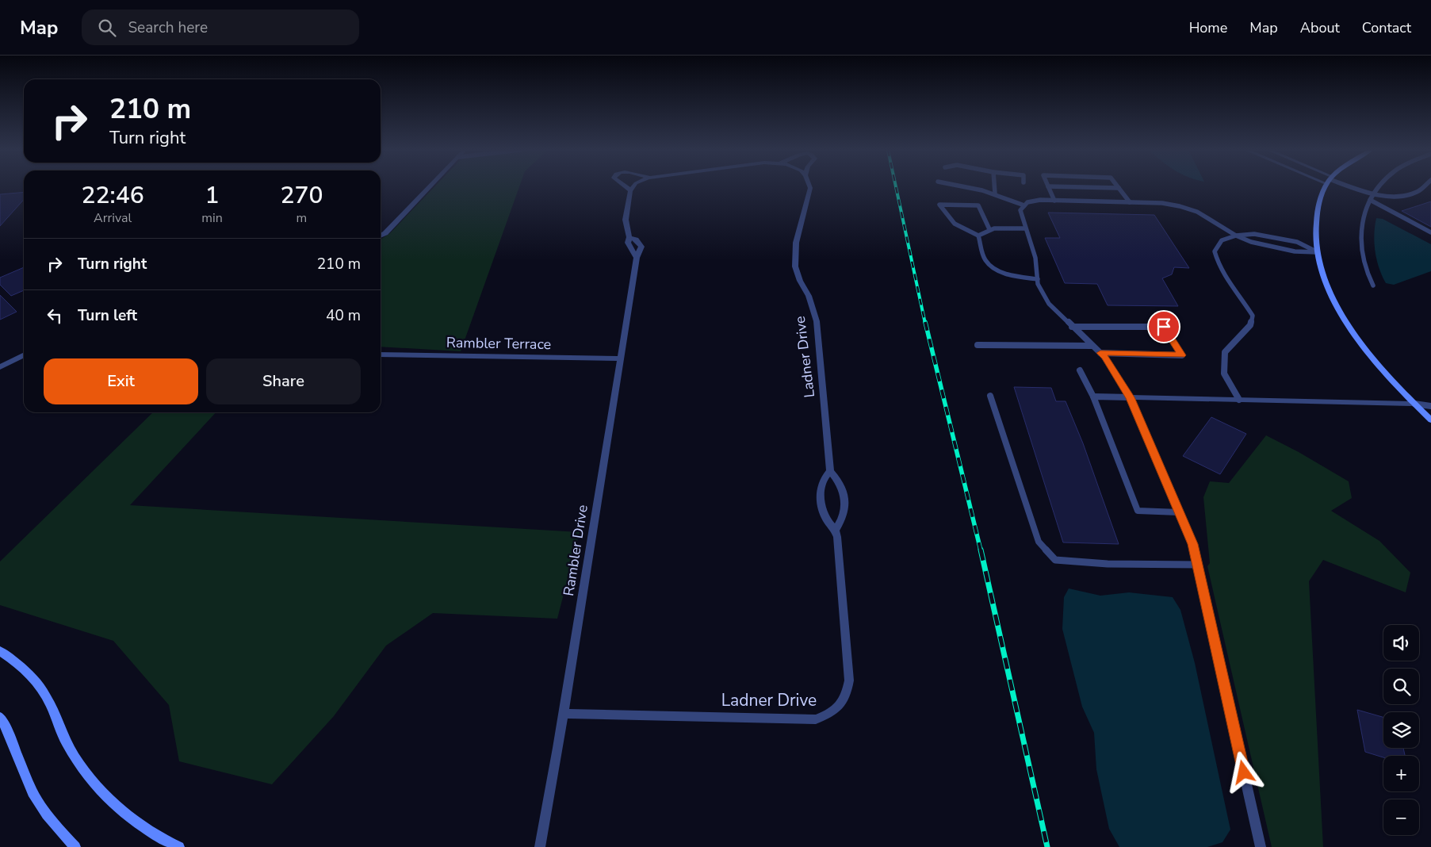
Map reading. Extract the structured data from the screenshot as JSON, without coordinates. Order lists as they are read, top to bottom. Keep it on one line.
{"streets":{"street":["Rambler Terrace","Ladner Drive","Rambler Drive"]},"crossings":[["Rambler Terrace","Rambler Drive"],["Ladner Drive","Rambler Drive"]],"page":{"header":"Map","search":"Search here","nav":["Home","Map","About","Contact"],"turn":["210 m","Turn right"],"eta":["22:46","Arrival","1","min","270","m"],"list":[{"name":"Turn right","value":"210 m"},{"name":"Turn left","value":"40 m"}],"buttons":["Exit","Share"],"map_buttons":["+","−"]}}
